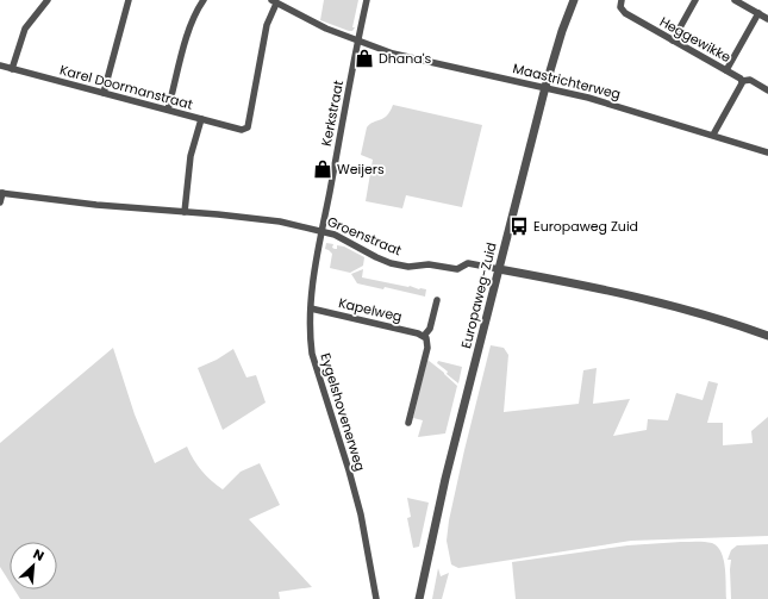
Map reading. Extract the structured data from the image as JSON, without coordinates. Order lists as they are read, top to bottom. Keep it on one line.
{"streets":{"street":["Heggewikke","Maastrichterweg","Karel Doormanstraat","Kerkstraat","Groenstraat","Europaweg-Zuid","Kapelweg","Eygelshovenerweg"]},"crossings":[["Maastrichterweg","Karel Doormanstraat"],["Maastrichterweg","Kerkstraat"],["Maastrichterweg","Europaweg-Zuid"],["Kerkstraat","Groenstraat"],["Kerkstraat","Eygelshovenerweg"],["Groenstraat","Europaweg-Zuid"],["Groenstraat","Eygelshovenerweg"],["Kapelweg","Eygelshovenerweg"]],"places":{"shop":["Dhana's","Weijers"],"bus stop":["Europaweg Zuid"]},"north":"top right"}
